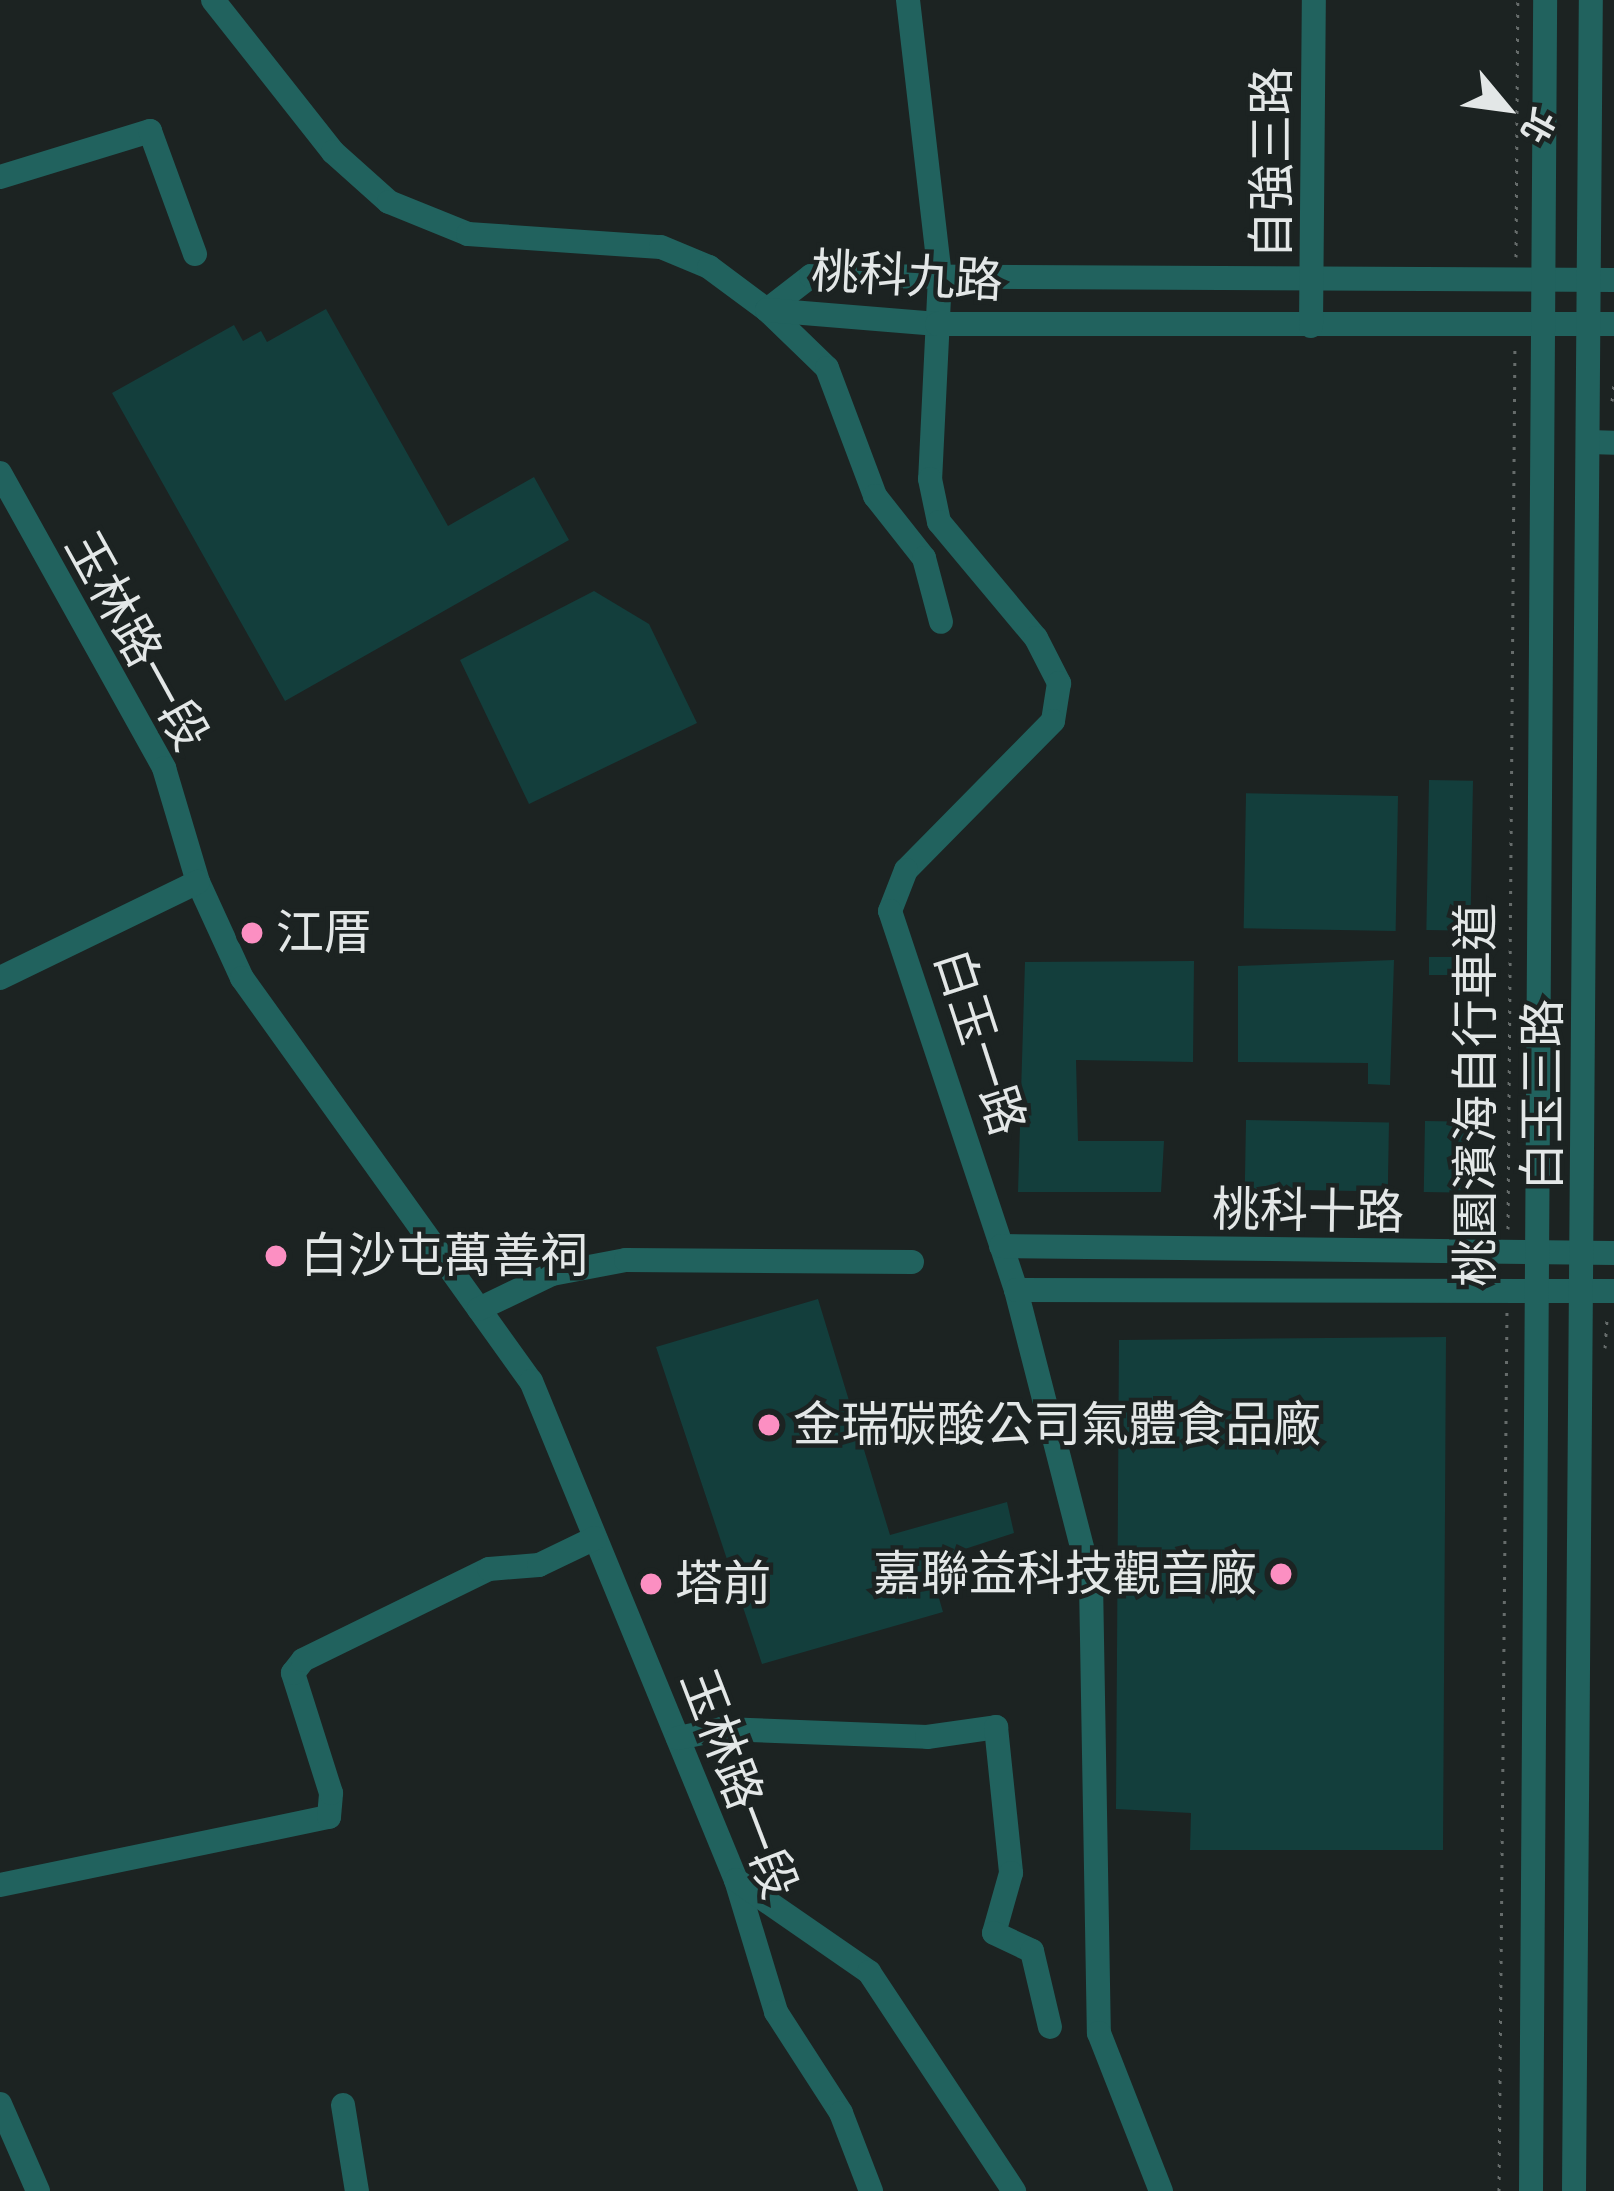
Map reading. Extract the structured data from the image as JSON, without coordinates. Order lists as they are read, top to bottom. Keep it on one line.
{"streets":{"street":["自強三路","桃科九路","玉林路一段","白玉一路","白玉三路","桃科十路"],"path":["桃園濱海自行車道"]},"crossings":[["自強三路","桃科九路"],["桃科九路","白玉一路"],["桃科九路","桃園濱海自行車道"],["桃科九路","白玉三路"],["白玉一路","桃科十路"],["桃園濱海自行車道","桃科十路"],["白玉三路","桃科十路"]],"places":["江厝","白沙屯萬善祠","金瑞碳酸公司氣體食品廠","嘉聯益科技觀音廠","塔前"],"north":"bottom right"}
